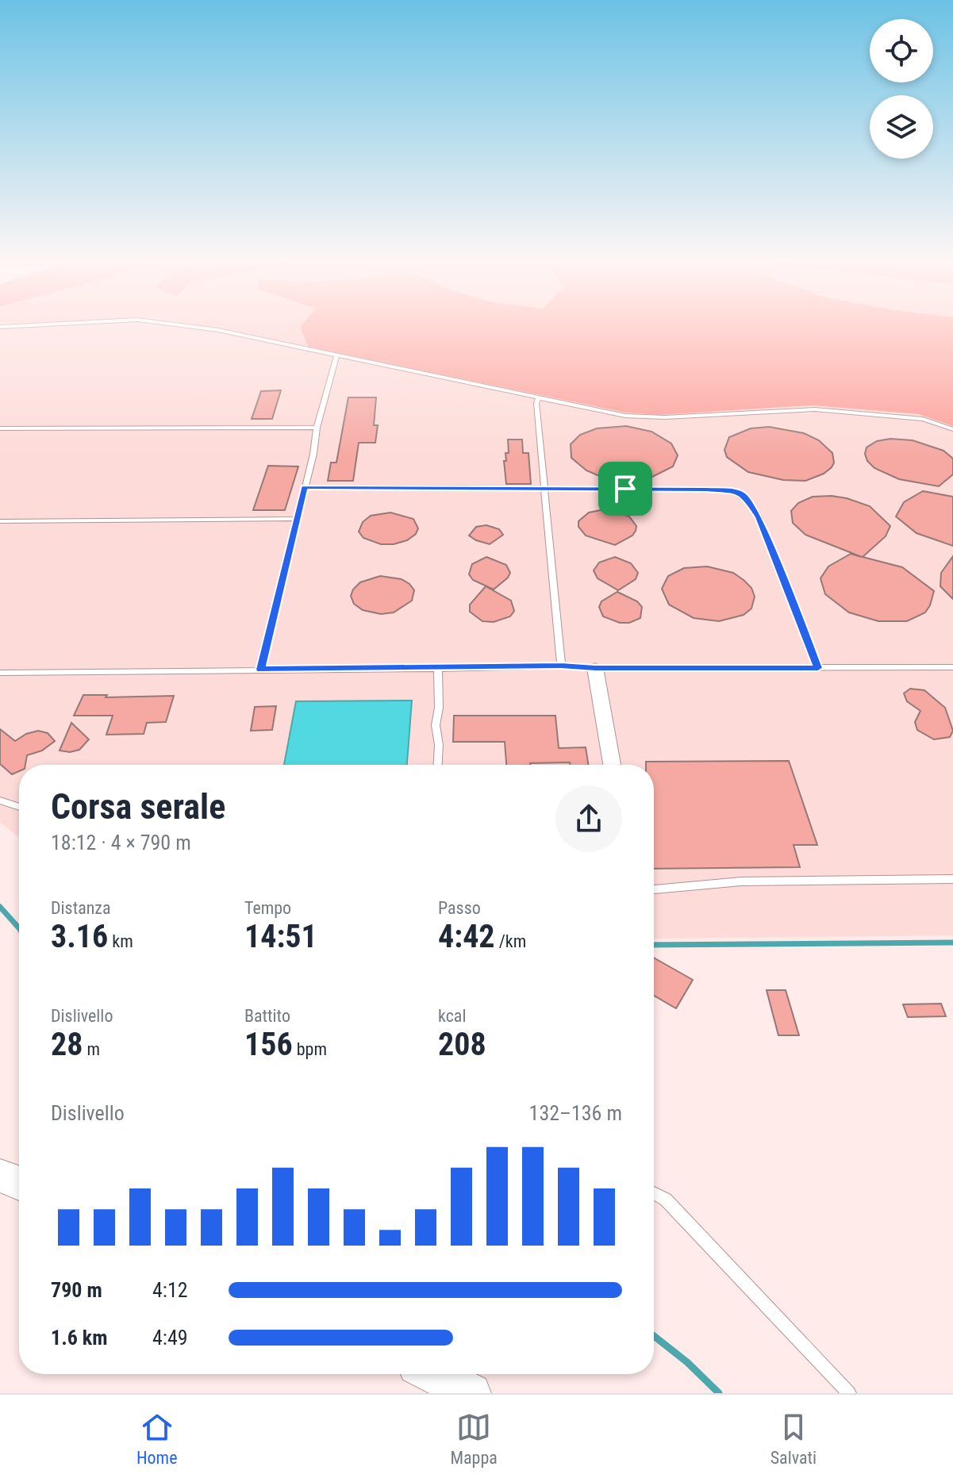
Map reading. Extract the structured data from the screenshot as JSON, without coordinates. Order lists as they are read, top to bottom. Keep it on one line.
{"page":{"heading":["Corsa serale","18:12 · 4 × 790 m"],"stats":[["Distanza","3.16 km"],["Tempo","14:51"],["Passo","4:42 /km"],["Dislivello","28 m"],["Battito","156 bpm"],["kcal","208"]],"chart":["Dislivello","132–136 m"],"list":[{"name":"790 m","note":"4:12"},{"name":"1.6 km","note":"4:49"}],"tabs":["Home","Mappa","Salvati"]}}
